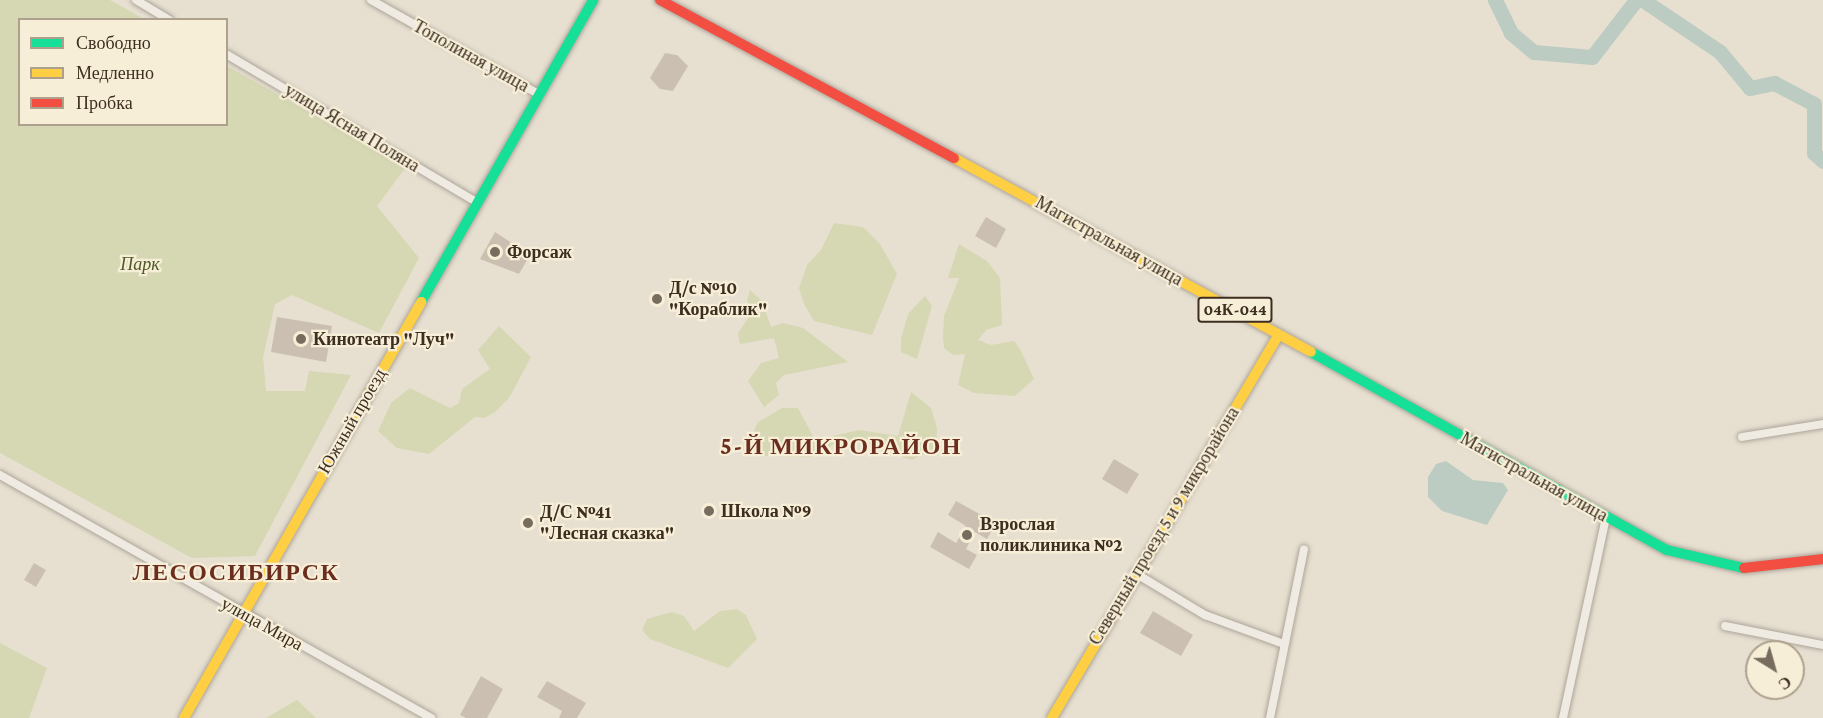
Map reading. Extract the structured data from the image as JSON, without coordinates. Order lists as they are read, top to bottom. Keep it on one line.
{"streets":{"main road":["Магистральная улица","04К-044","Южный проезд","Северный проезд 5 и 9 микрорайона"],"street":["Тополиная улица","улица Ясная Поляна","улица Мира"]},"crossings":[["Тополиная улица","Южный проезд"],["улица Ясная Поляна","Южный проезд"],["Магистральная улица","Северный проезд 5 и 9 микрорайона"],["Южный проезд","улица Мира"]],"districts":["5-Й МИКРОРАЙОН","ЛЕСОСИБИРСК"],"parks":["Парк"],"places":["Форсаж","Д/с №10 \"Кораблик\"","Кинотеатр \"Луч\"","Школа №9","Д/С №41 \"Лесная сказка\"","Взрослая поликлиника №2"],"legend":["Свободно","Медленно","Пробка"],"north":"bottom right"}
